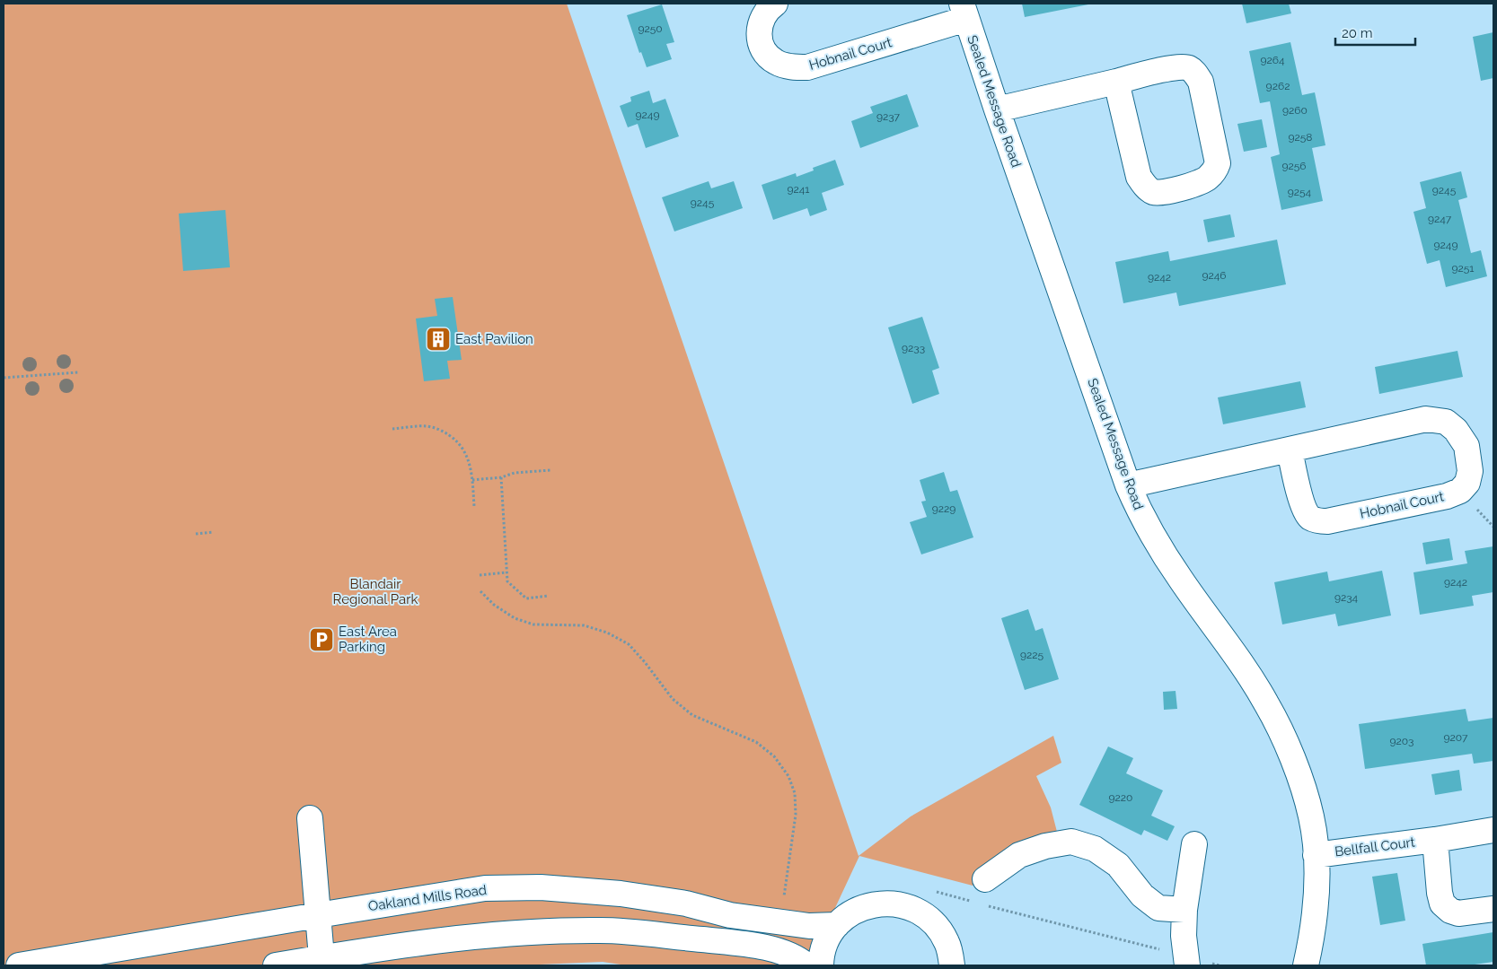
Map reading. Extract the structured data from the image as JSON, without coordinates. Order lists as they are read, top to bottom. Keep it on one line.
{"streets":{"street":["Hobnail Court","Sealed Message Road","Bellfall Court","Oakland Mills Road"]},"crossings":[["Hobnail Court","Sealed Message Road"],["Sealed Message Road","Bellfall Court"]],"parks":["Blandair Regional Park"],"places":{"building":["East Pavilion"],"parking":["East Area Parking"]},"house_numbers":["9250","9264","9262","9260","9249","9237","9258","9256","9241","9245","9254","9245","9247","9249","9251","9246","9242","9233","9229","9242","9234","9225","9207","9203","9220"],"scale_bar":"20 m"}
